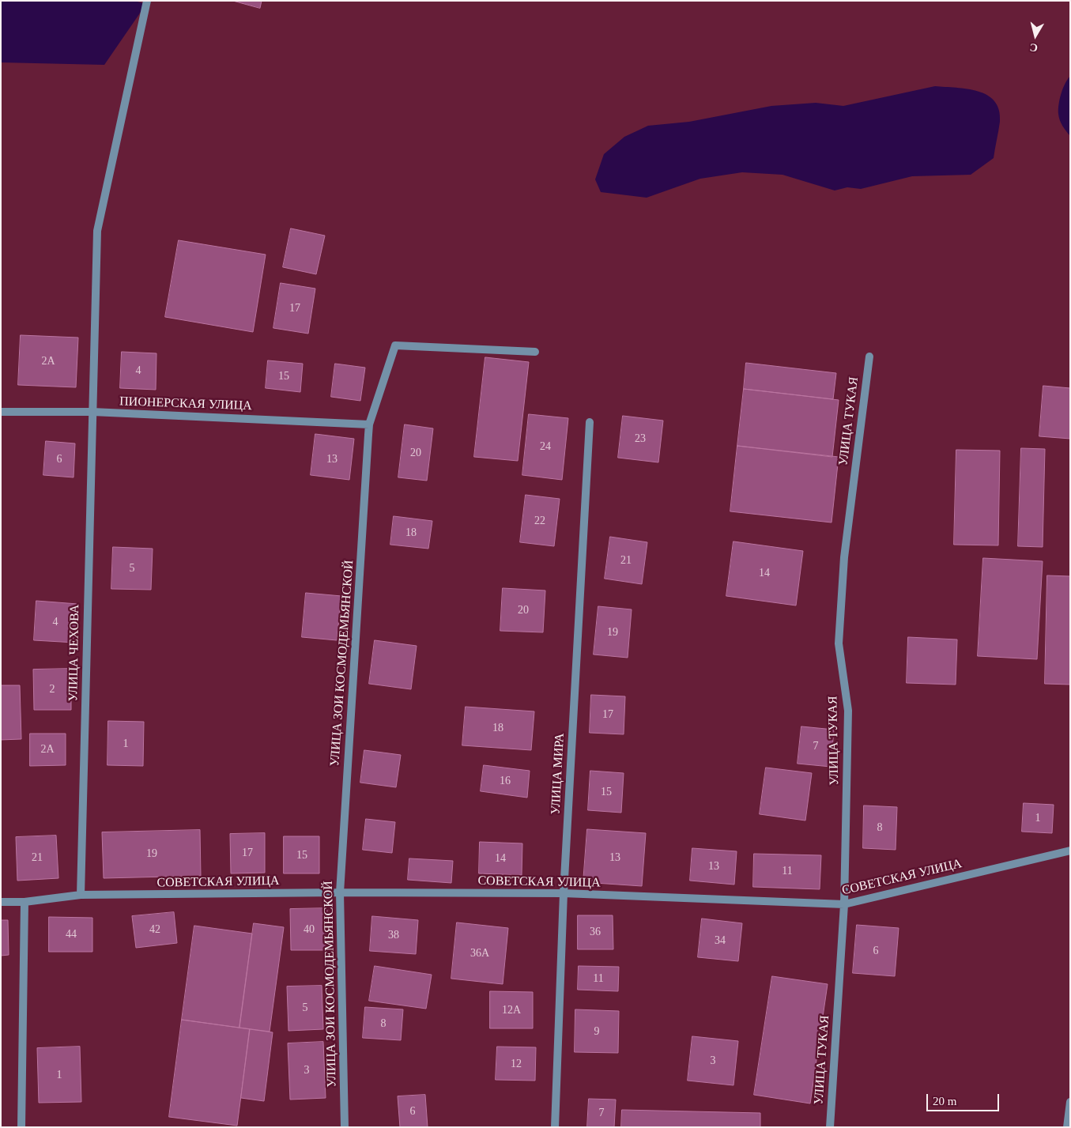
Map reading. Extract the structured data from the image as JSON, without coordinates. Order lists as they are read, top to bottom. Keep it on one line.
{"streets":{"street":["ПИОНЕРСКАЯ УЛИЦА","УЛИЦА ТУКАЯ","УЛИЦА ЧЕХОВА","УЛИЦА ЗОИ КОСМОДЕМЬЯНСКОЙ","УЛИЦА МИРА","СОВЕТСКАЯ УЛИЦА"]},"crossings":[["ПИОНЕРСКАЯ УЛИЦА","УЛИЦА ЧЕХОВА"],["ПИОНЕРСКАЯ УЛИЦА","УЛИЦА ЗОИ КОСМОДЕМЬЯНСКОЙ"],["УЛИЦА ТУКАЯ","СОВЕТСКАЯ УЛИЦА"],["УЛИЦА ЧЕХОВА","СОВЕТСКАЯ УЛИЦА"],["УЛИЦА ЗОИ КОСМОДЕМЬЯНСКОЙ","СОВЕТСКАЯ УЛИЦА"],["УЛИЦА МИРА","СОВЕТСКАЯ УЛИЦА"]],"house_numbers":["17","2А","4","15","23","24","20","6","13","22","18","21","5","14","20","4","19","2","17","18","1","7","2А","16","15","1","8","17","19","15","21","13","14","13","11","42","40","36","44","38","34","6","36А","11","5","12А","8","9","3","12","3","1","6","7"],"scale_bar":"20 m","north":"bottom"}
